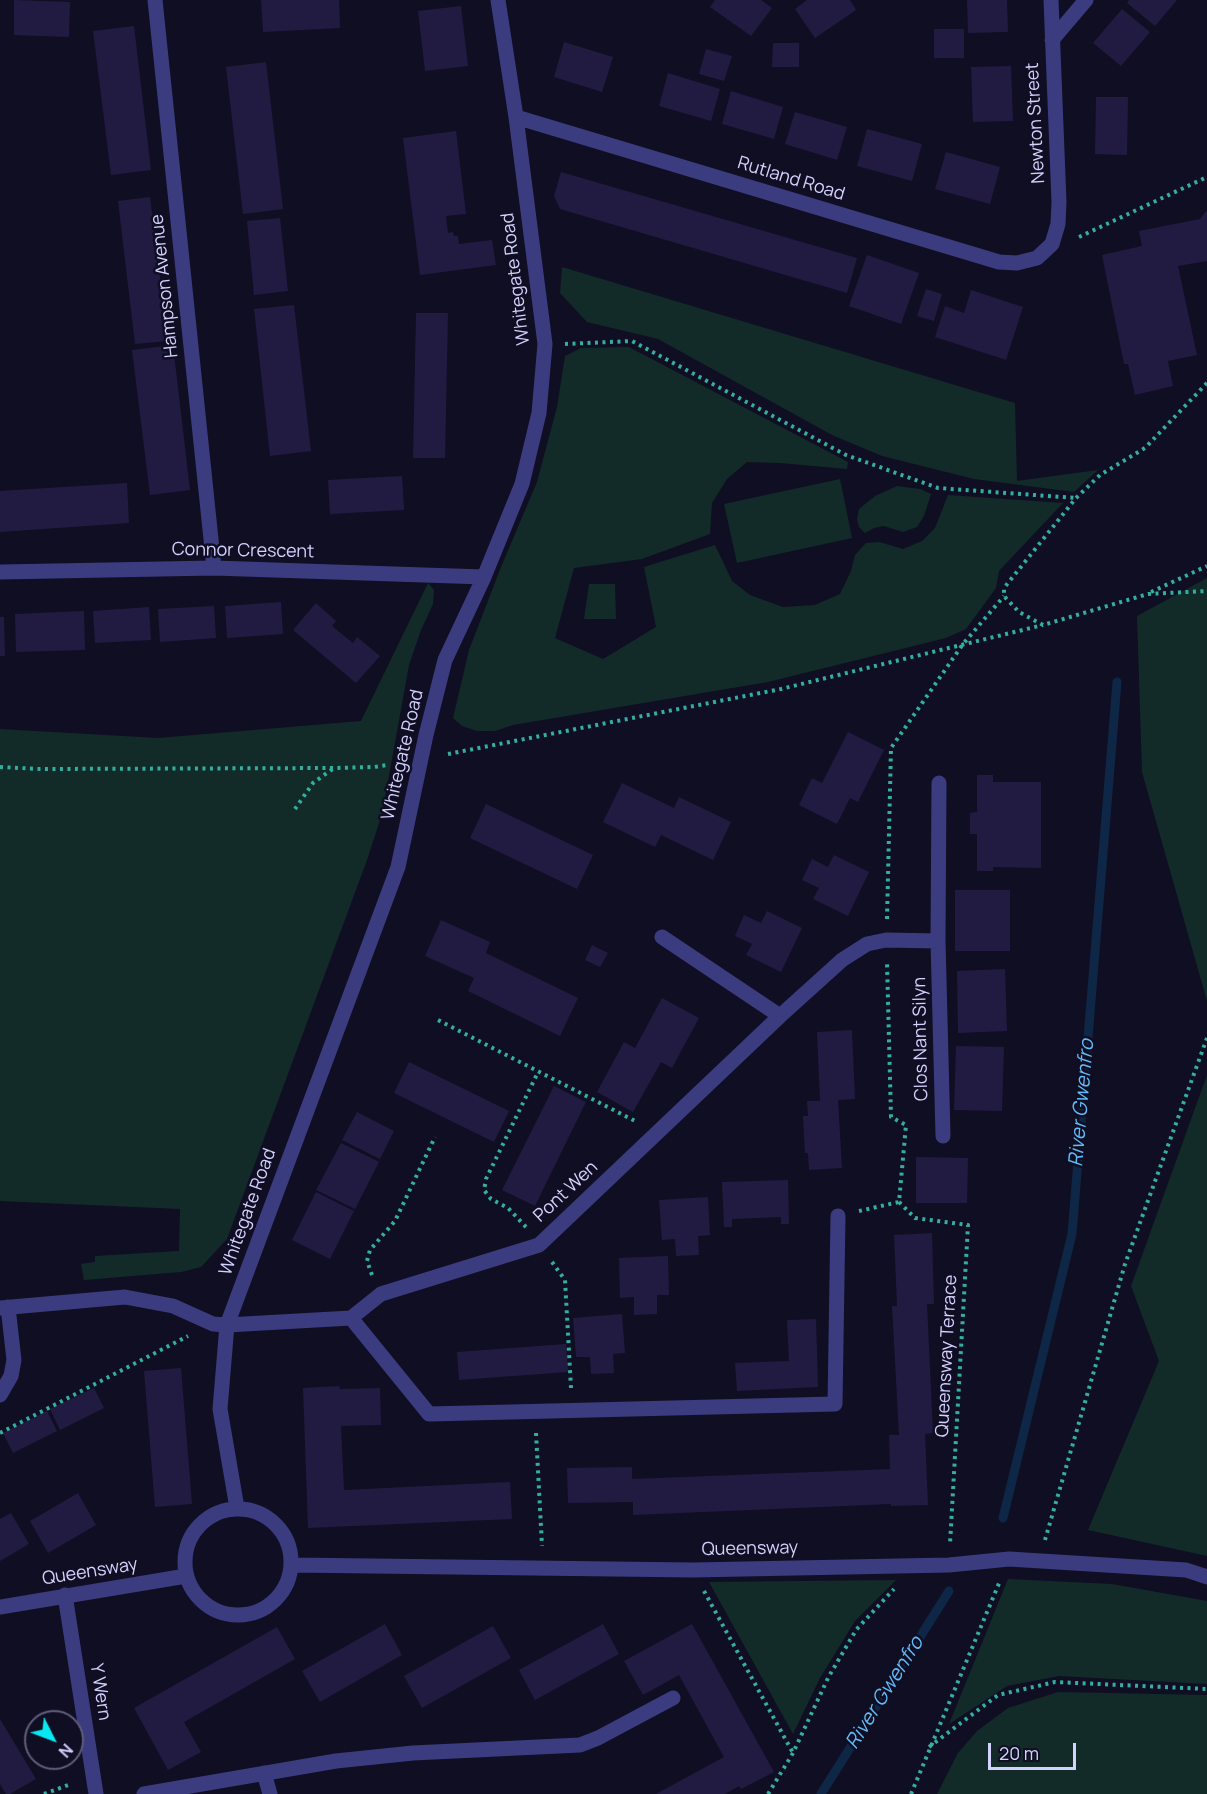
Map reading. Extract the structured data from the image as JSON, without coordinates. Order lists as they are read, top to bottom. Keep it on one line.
{"streets":{"street":["Newton Street","Rutland Road","Whitegate Road","Hampson Avenue","Connor Crescent","Clos Nant Silyn","Pont Wen","Queensway","Y Wern"],"path":["Queensway Terrace"]},"crossings":[["Newton Street","Rutland Road"],["Rutland Road","Whitegate Road"],["Whitegate Road","Connor Crescent"],["Whitegate Road","Queensway"],["Hampson Avenue","Connor Crescent"],["Queensway Terrace","Queensway"],["Queensway","Y Wern"]],"water":["River Gwenfro"],"scale_bar":"20 m","north":"bottom right"}
